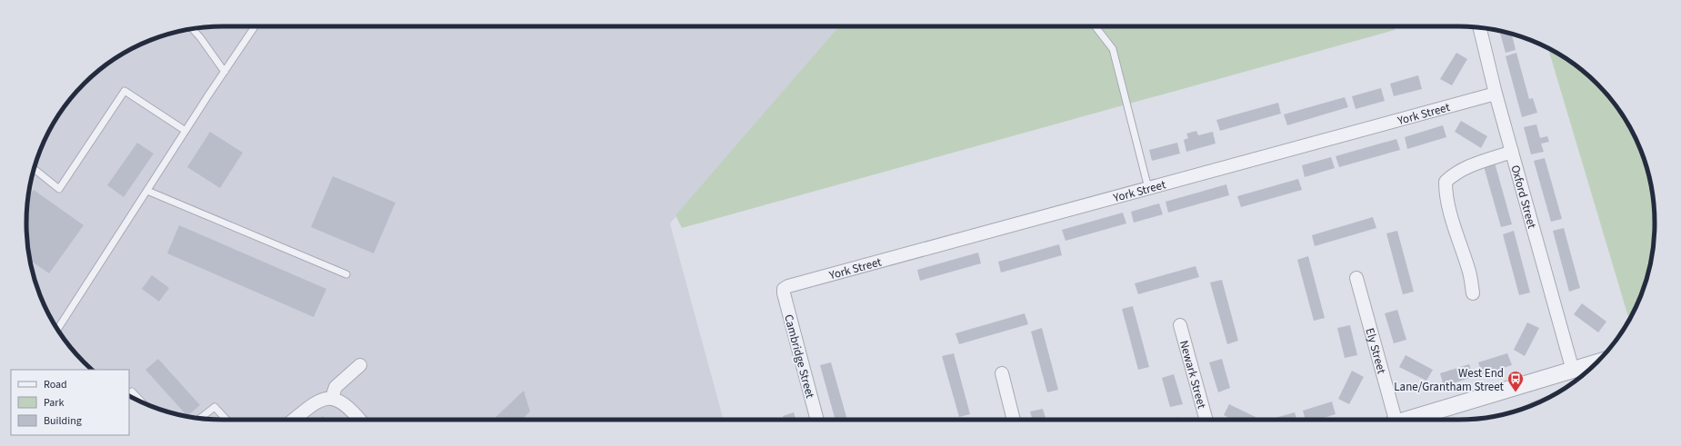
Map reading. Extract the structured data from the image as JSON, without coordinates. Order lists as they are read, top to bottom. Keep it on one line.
{"streets":{"street":["York Street","Oxford Street","Ely Street","Cambridge Street","Newark Street"]},"crossings":[["York Street","Oxford Street"],["York Street","Cambridge Street"]],"places":{"bus stop":["West End Lane/Grantham Street"]},"legend":["Road","Park","Building"]}
